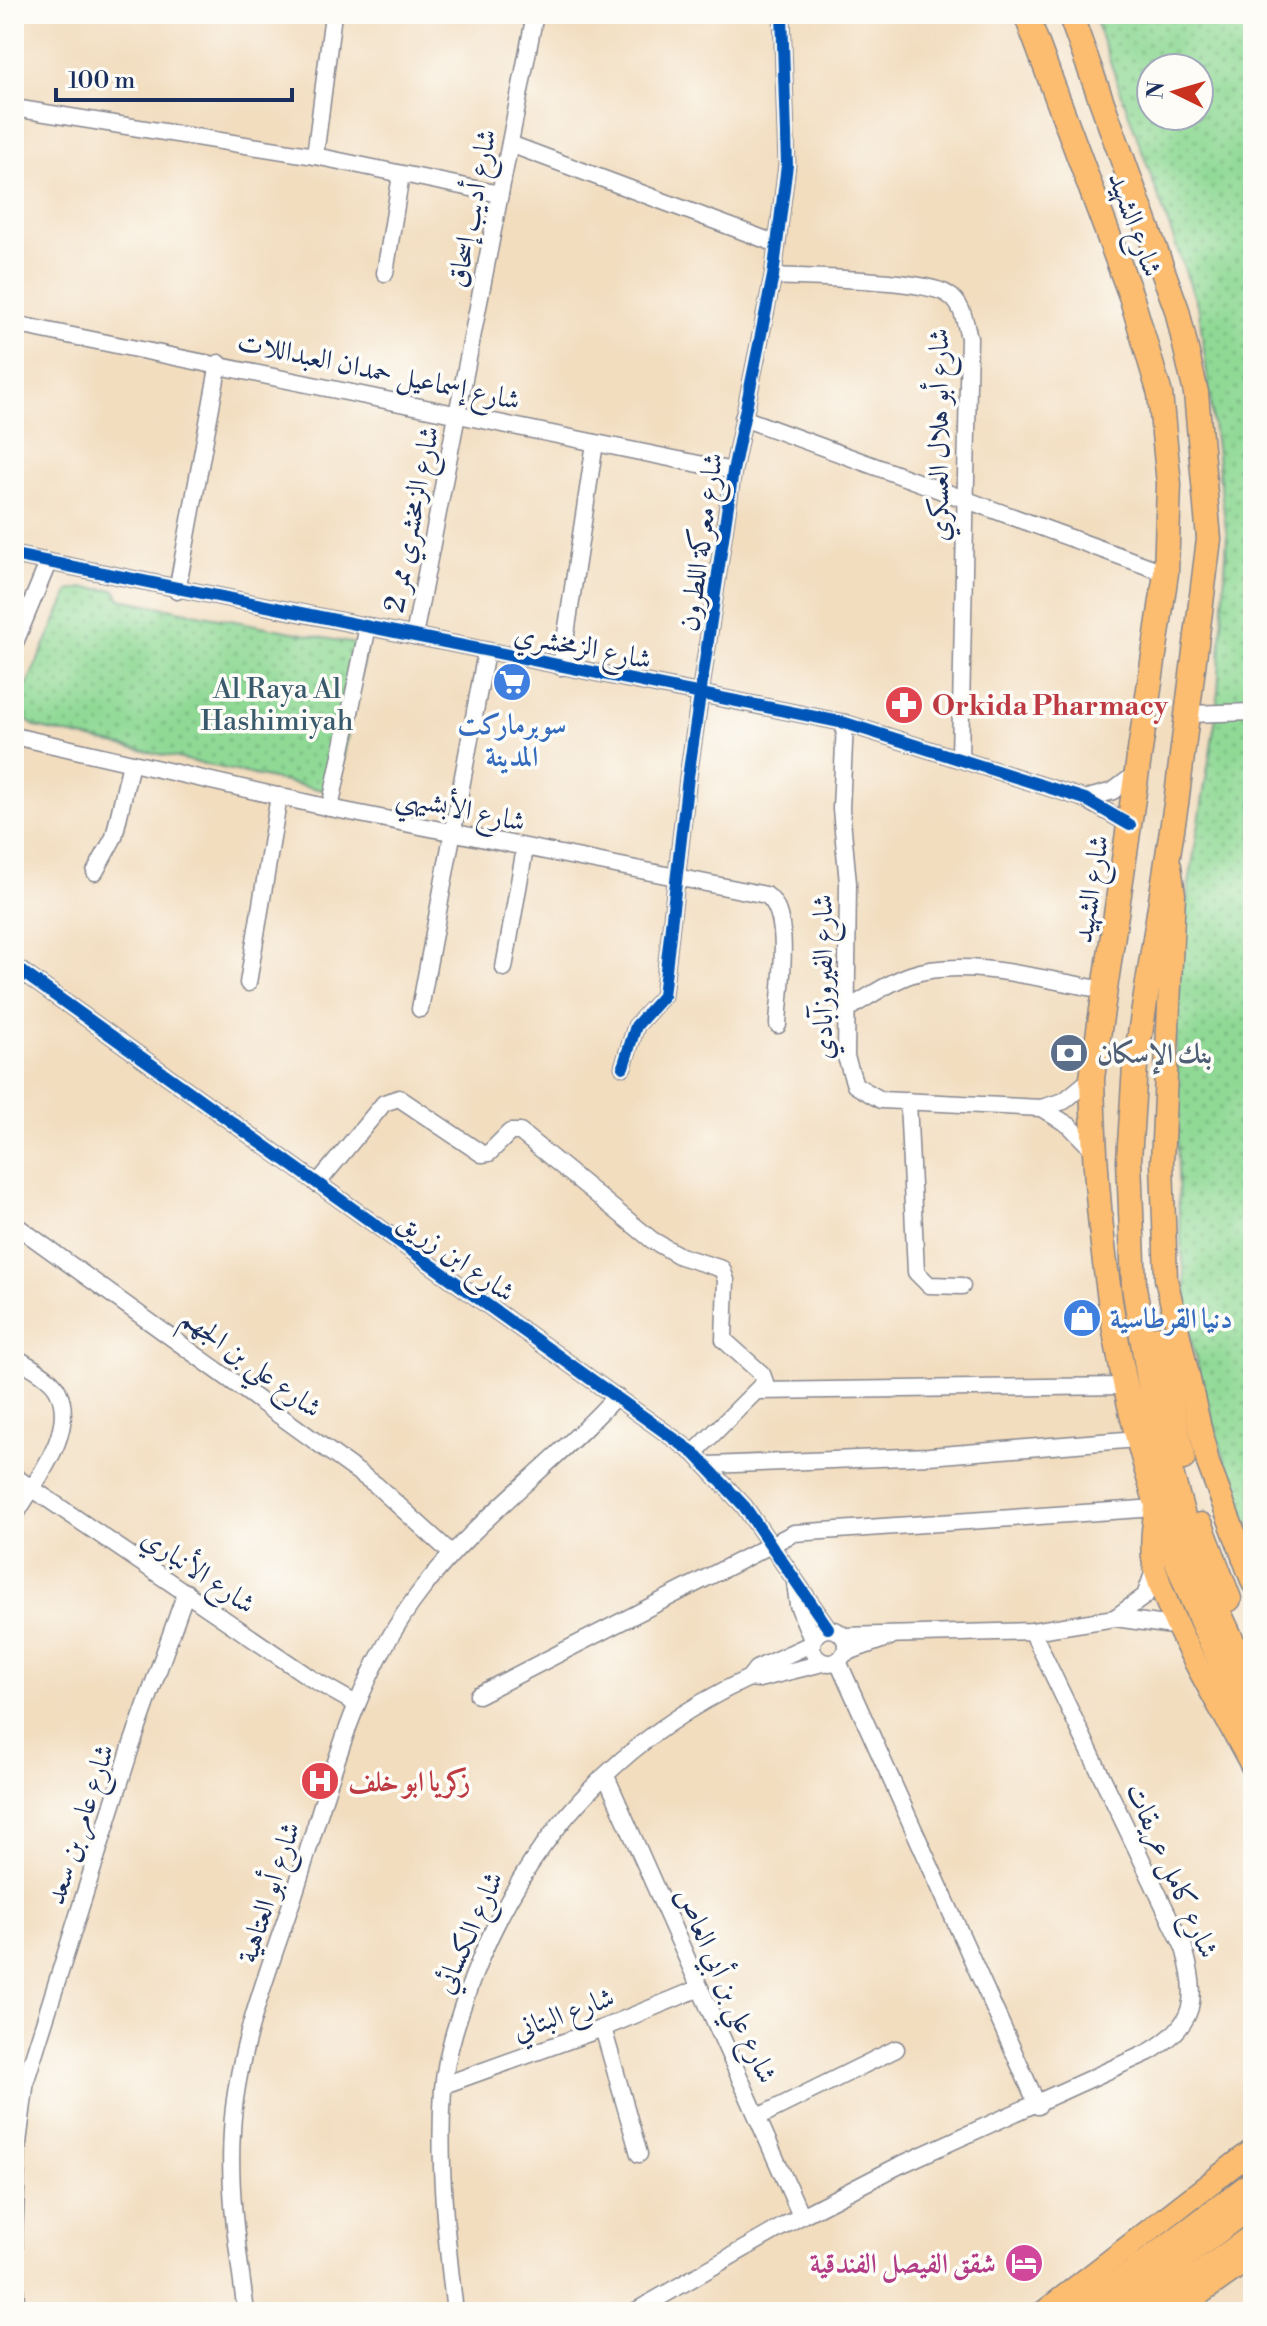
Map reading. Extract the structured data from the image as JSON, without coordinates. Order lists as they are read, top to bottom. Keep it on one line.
{"streets":{"highway":["شارع الشهيد"],"street":["شارع أديب إسحاق","شارع إسماعيل حمدان العبداللات","شارع أبو هلال العسكري","شارع الزمخشري ممر 2","شارع معركة اللطرون","شارع الزمخشري","شارع الأبشيهي","شارع الفيروزآبادي","شارع ابن زريق","شارع علي بن الجهم","شارع الأنباري","شارع عامر بن سعد","شارع كامل عريقات","شارع أبو العتاهية","شارع الكسائي","شارع علي بن أبي العاص","شارع البتاني"]},"crossings":[["شارع أديب إسحاق","شارع إسماعيل حمدان العبداللات"],["شارع أديب إسحاق","شارع الزمخشري ممر 2"],["شارع الشهيد","شارع الزمخشري"],["شارع الشهيد","شارع الفيروزآبادي"],["شارع إسماعيل حمدان العبداللات","شارع الزمخشري ممر 2"],["شارع إسماعيل حمدان العبداللات","شارع معركة اللطرون"],["شارع أبو هلال العسكري","شارع معركة اللطرون"],["شارع أبو هلال العسكري","شارع الزمخشري"],["شارع الزمخشري ممر 2","شارع الزمخشري"],["شارع معركة اللطرون","شارع الزمخشري"],["شارع معركة اللطرون","شارع الأبشيهي"],["شارع الزمخشري","شارع الفيروزآبادي"],["شارع ابن زريق","شارع أبو العتاهية"],["شارع ابن زريق","شارع الكسائي"],["شارع علي بن الجهم","شارع أبو العتاهية"],["شارع الأنباري","شارع عامر بن سعد"],["شارع الأنباري","شارع أبو العتاهية"],["شارع كامل عريقات","شارع الكسائي"],["شارع كامل عريقات","شارع علي بن أبي العاص"],["شارع الكسائي","شارع علي بن أبي العاص"],["شارع الكسائي","شارع البتاني"],["شارع علي بن أبي العاص","شارع البتاني"]],"parks":["Al Raya Al Hashimiyah"],"places":{"supermarket":["سوبرماركت المدينة"],"pharmacy":["Orkida Pharmacy"],"bank":["بنك الإسكان"],"shop":["دنيا القرطاسية"],"hospital":["زكريا ابو خلف"],"hotel":["شقق الفيصل الفندقية"]},"scale_bar":"100 m","north":"left"}
